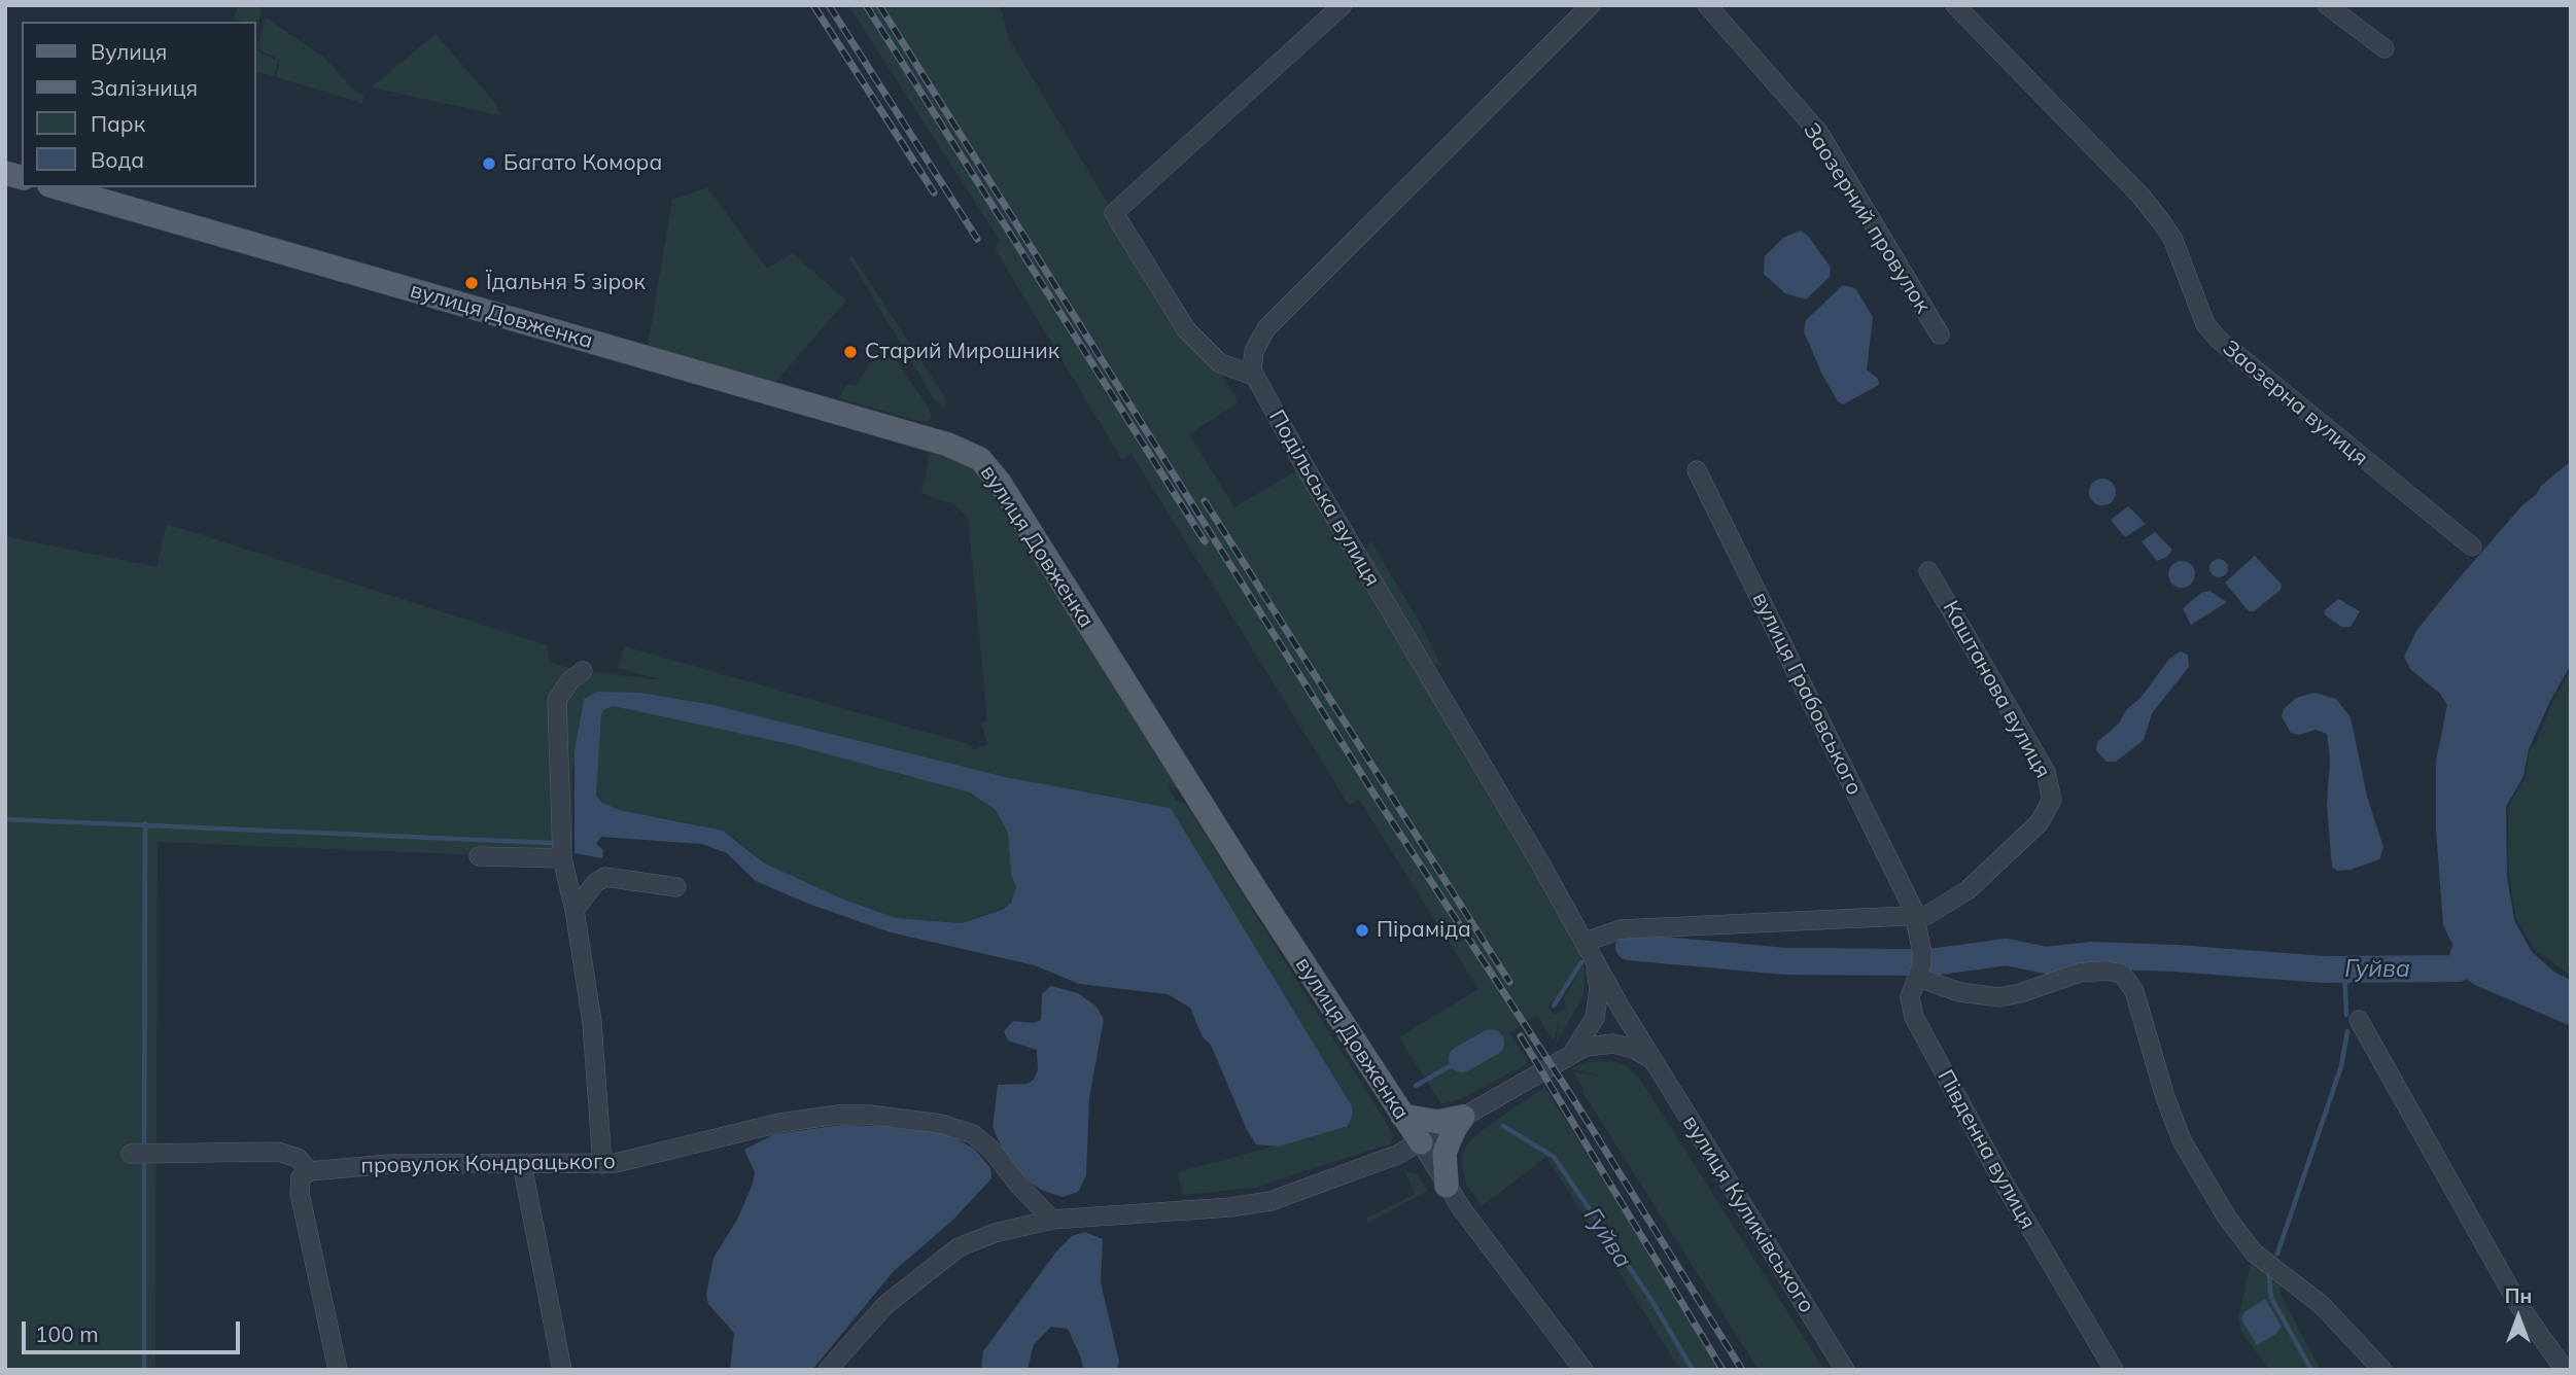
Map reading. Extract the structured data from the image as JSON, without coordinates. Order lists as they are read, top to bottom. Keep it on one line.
{"streets":{"main road":["вулиця Довженка"],"street":["Заозерний провулок","Заозерна вулиця","Подільська вулиця","Каштанова вулиця","вулиця Грабовського","Південна вулиця","провулок Кондрацького","вулиця Куликівського"]},"crossings":[["Подільська вулиця","Каштанова вулиця"],["Подільська вулиця","вулиця Куликівського"],["Каштанова вулиця","вулиця Грабовського"],["Каштанова вулиця","Південна вулиця"],["вулиця Грабовського","Південна вулиця"]],"water":["Гуйва"],"places":["Багато Комора","Їдальня 5 зірок","Старий Мирошник","Піраміда"],"legend":["Вулиця","Залізниця","Парк","Вода"],"scale_bar":"100 m","north":"top"}
